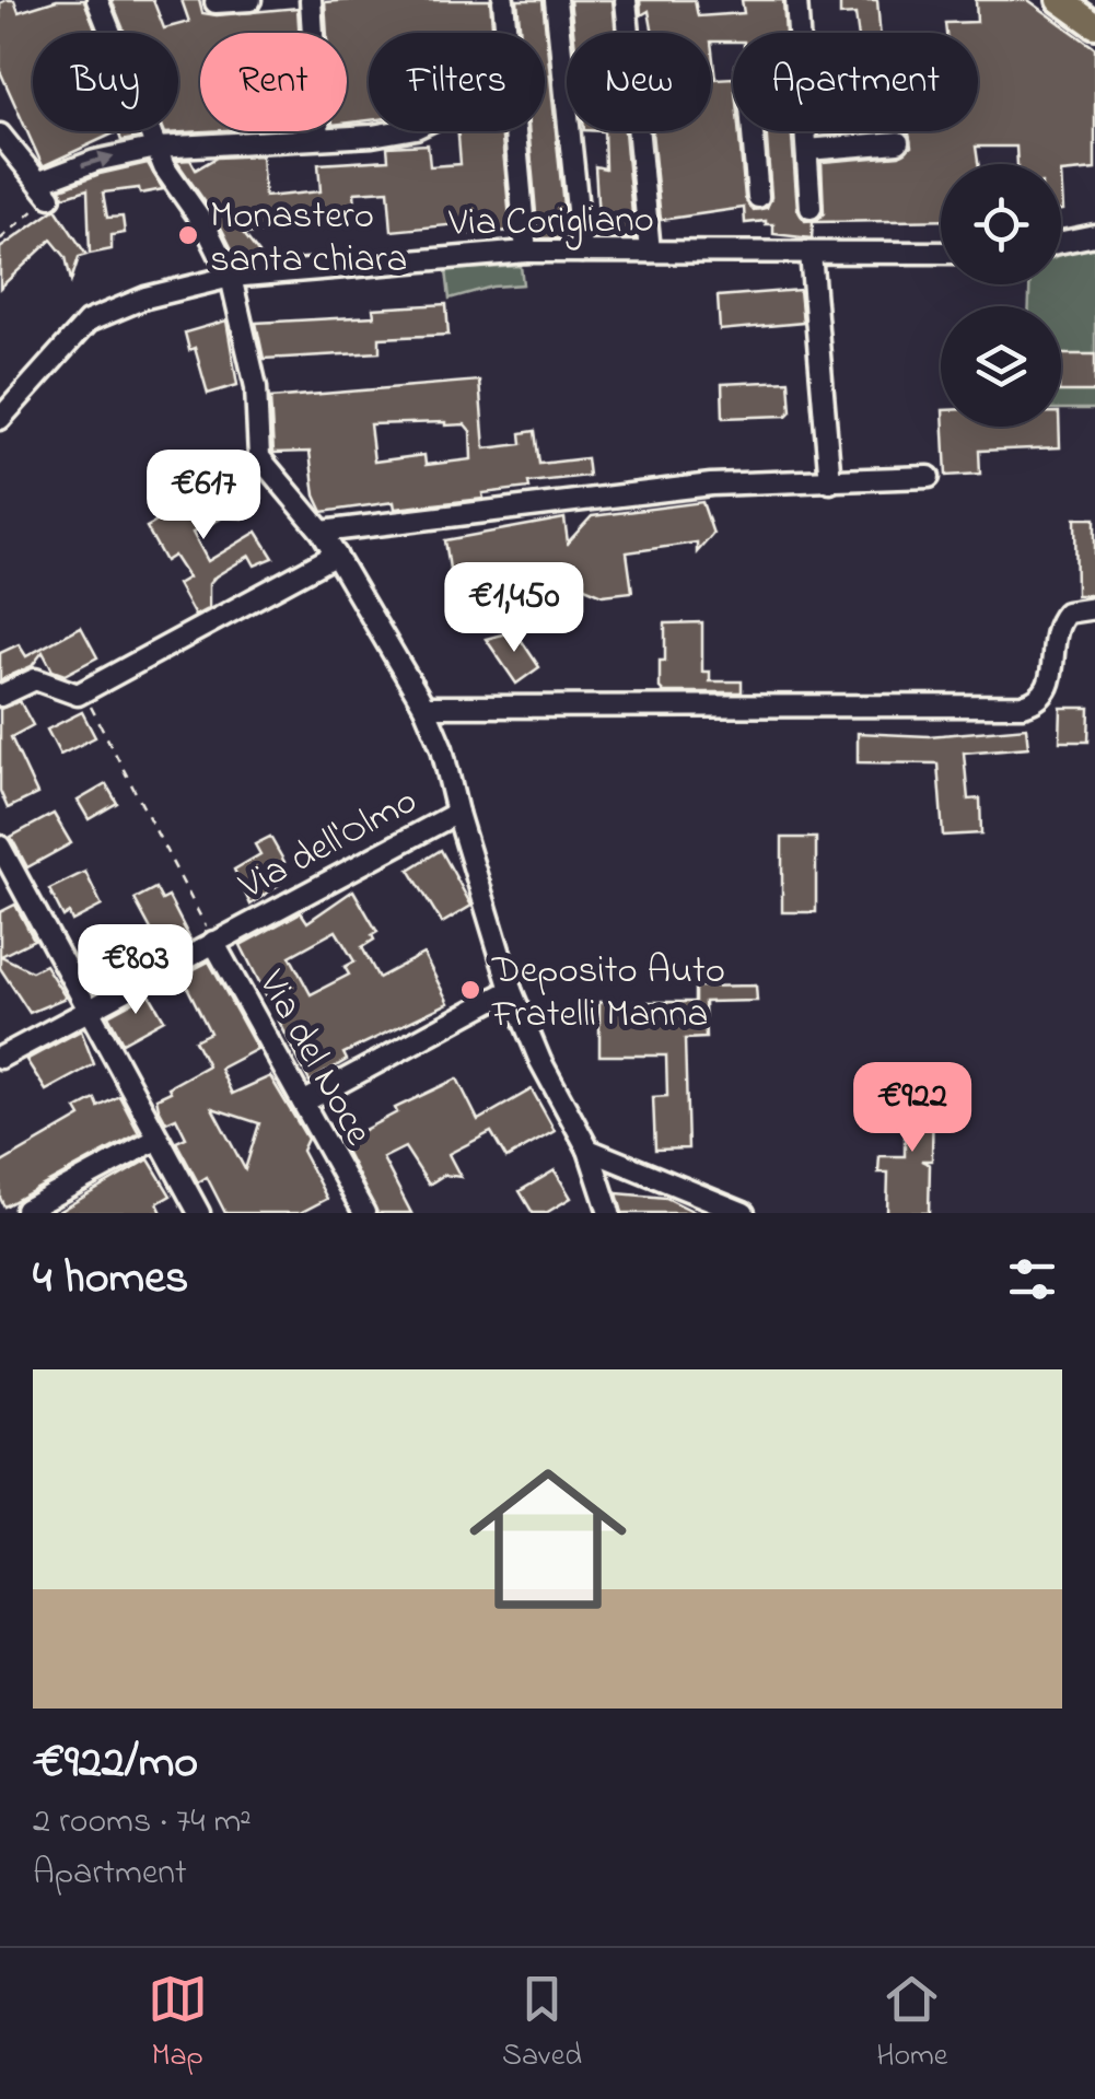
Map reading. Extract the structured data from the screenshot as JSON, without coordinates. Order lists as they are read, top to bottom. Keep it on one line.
{"streets":{"street":["Via Corigliano","Via dell'Olmo","Via del Noce"]},"crossings":[["Via dell'Olmo","Via del Noce"]],"places":["Monastero santa chiara","Deposito Auto Fratelli Manna"],"page":{"chip":["Buy","Rent","Filters","New","Apartment"],"price":["€617","€1,450","€803","€922"],"heading":"4 homes","list":[{"name":"€922/mo","note":"2 rooms · 74 m² · Apartment"}],"tabs":["Map","Saved","Home"]}}
